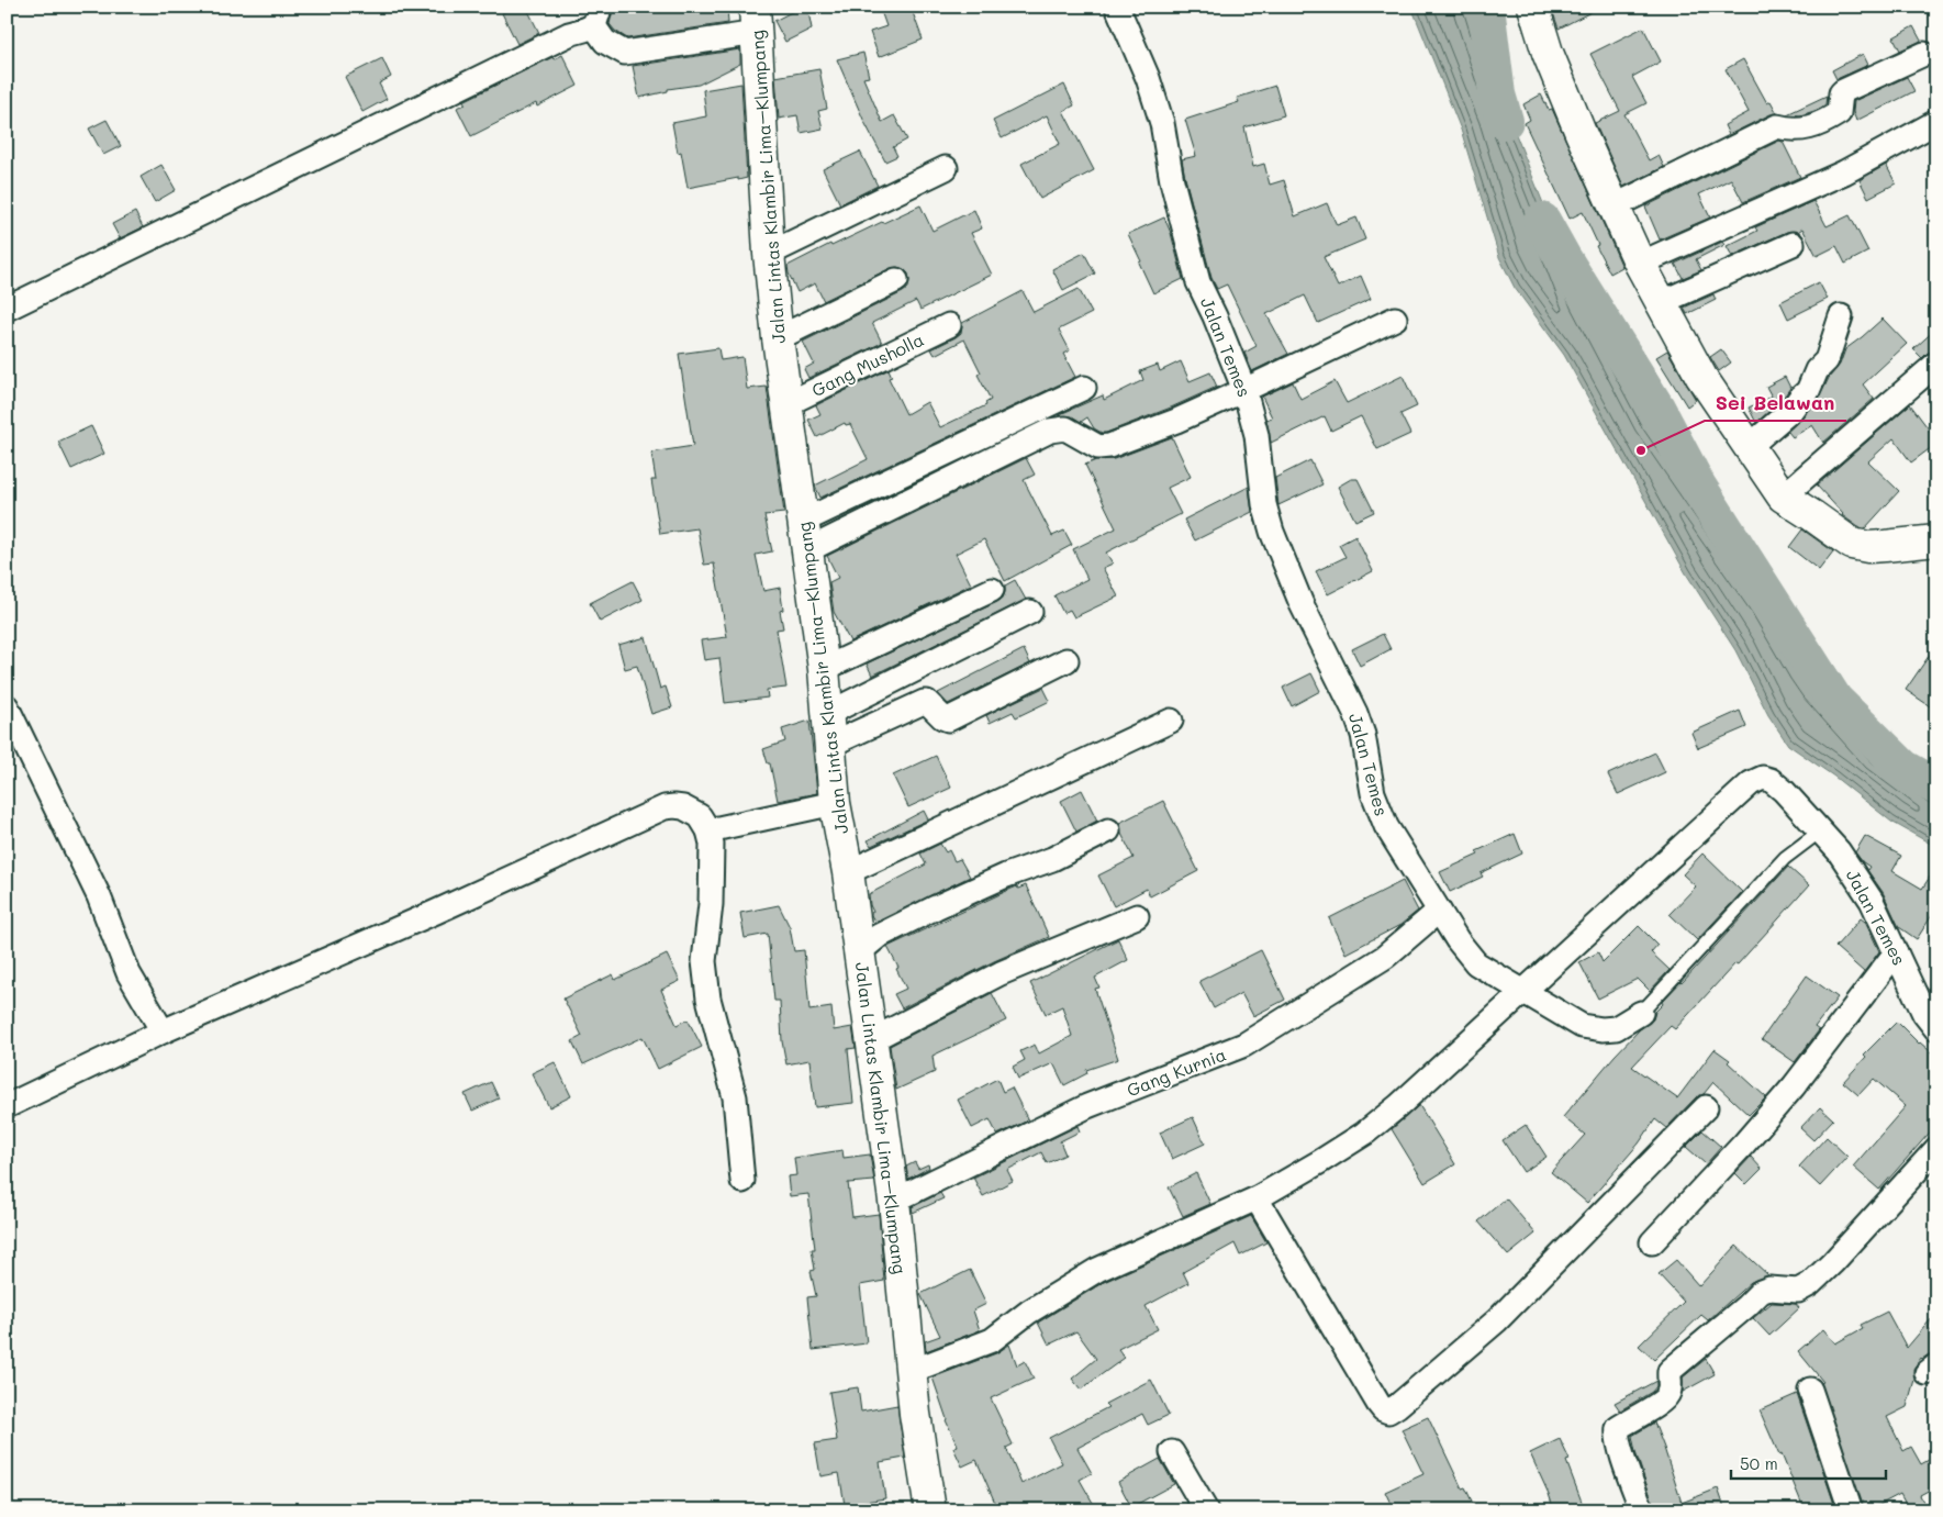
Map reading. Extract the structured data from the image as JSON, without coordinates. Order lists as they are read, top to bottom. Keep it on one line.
{"streets":{"main road":["Jalan Lintas Klambir Lima–Klumpang"],"street":["Jalan Temes","Gang Musholla","Gang Kurnia"]},"crossings":[["Jalan Lintas Klambir Lima–Klumpang","Gang Musholla"],["Jalan Lintas Klambir Lima–Klumpang","Gang Kurnia"],["Jalan Temes","Gang Kurnia"]],"places":["Sei Belawan"],"scale_bar":"50 m"}
